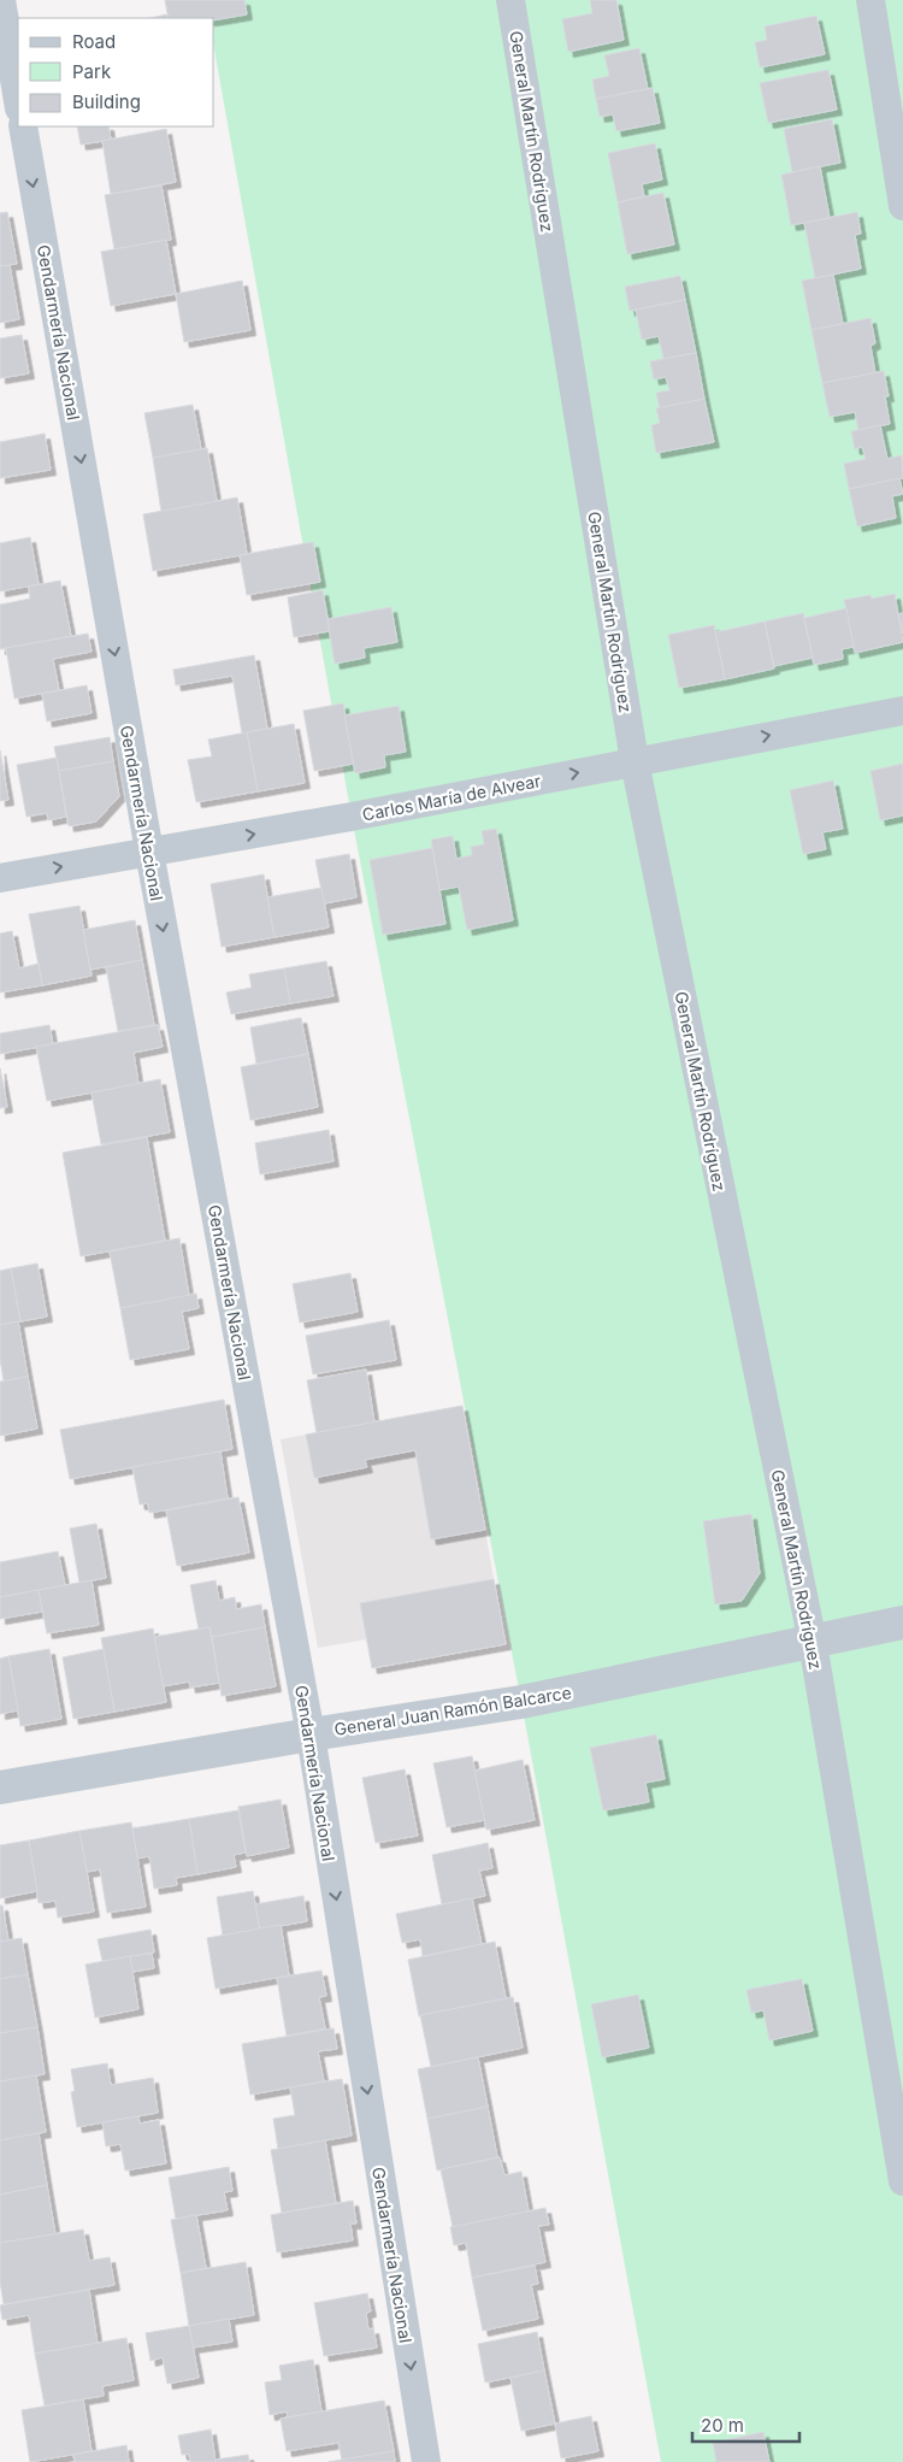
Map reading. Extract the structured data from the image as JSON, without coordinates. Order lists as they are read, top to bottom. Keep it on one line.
{"streets":{"street":["General Martín Rodríguez","Gendarmería Nacional","Carlos María de Alvear","General Juan Ramón Balcarce"]},"crossings":[["General Martín Rodríguez","Carlos María de Alvear"],["General Martín Rodríguez","General Juan Ramón Balcarce"],["Gendarmería Nacional","Carlos María de Alvear"],["Gendarmería Nacional","General Juan Ramón Balcarce"]],"one_way":["Gendarmería Nacional","Carlos María de Alvear"],"legend":["Road","Park","Building"],"scale_bar":"20 m"}
